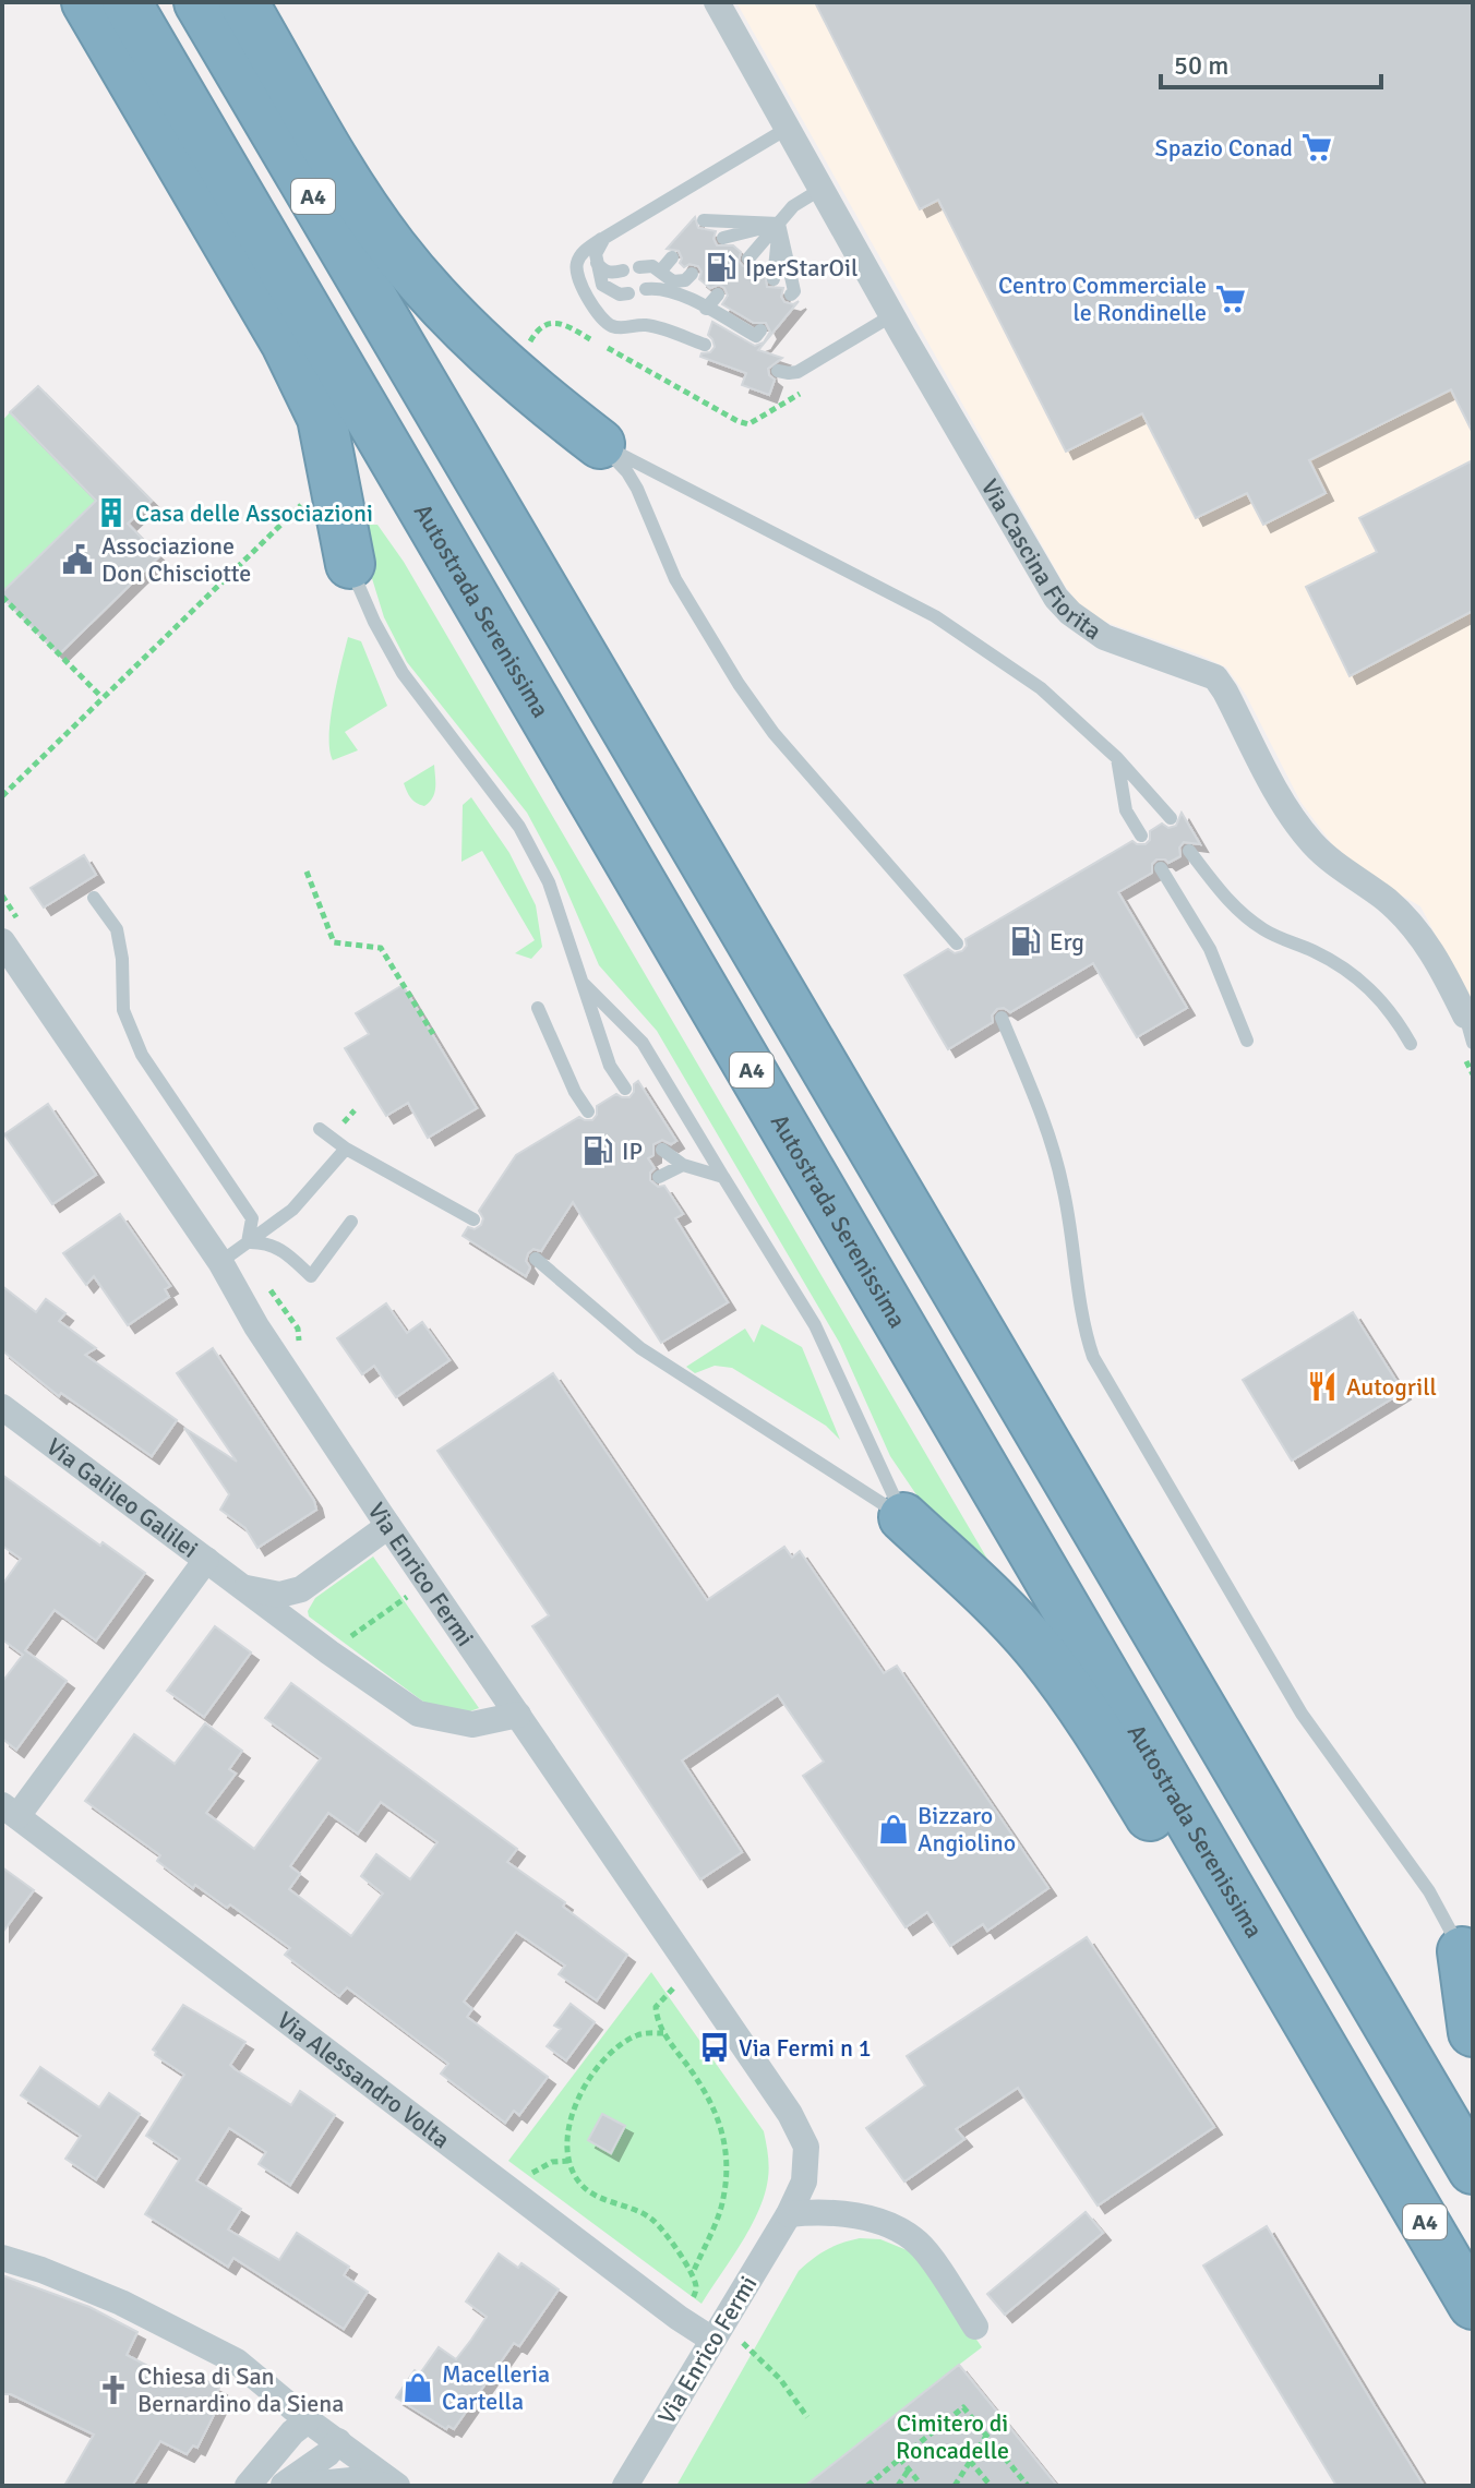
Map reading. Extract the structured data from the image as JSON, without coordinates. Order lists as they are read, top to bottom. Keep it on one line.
{"streets":{"highway":["A4","Autostrada Serenissima"],"street":["Via Cascina Fiorita","Via Galileo Galilei","Via Enrico Fermi","Via Alessandro Volta"]},"crossings":[["Via Galileo Galilei","Via Enrico Fermi"],["Via Galileo Galilei","Via Alessandro Volta"],["Via Enrico Fermi","Via Alessandro Volta"]],"parks":["Cimitero di Roncadelle"],"places":{"supermarket":["Spazio Conad","Centro Commerciale le Rondinelle"],"fuel station":["IperStarOil","Erg","IP"],"building":["Casa delle Associazioni"],"public building":["Associazione Don Chisciotte"],"restaurant":["Autogrill"],"shop":["Bizzaro Angiolino","Macelleria Cartella"],"bus stop":["Via Fermi n 1"],"church":["Chiesa di San Bernardino da Siena"]},"scale_bar":"50 m"}
